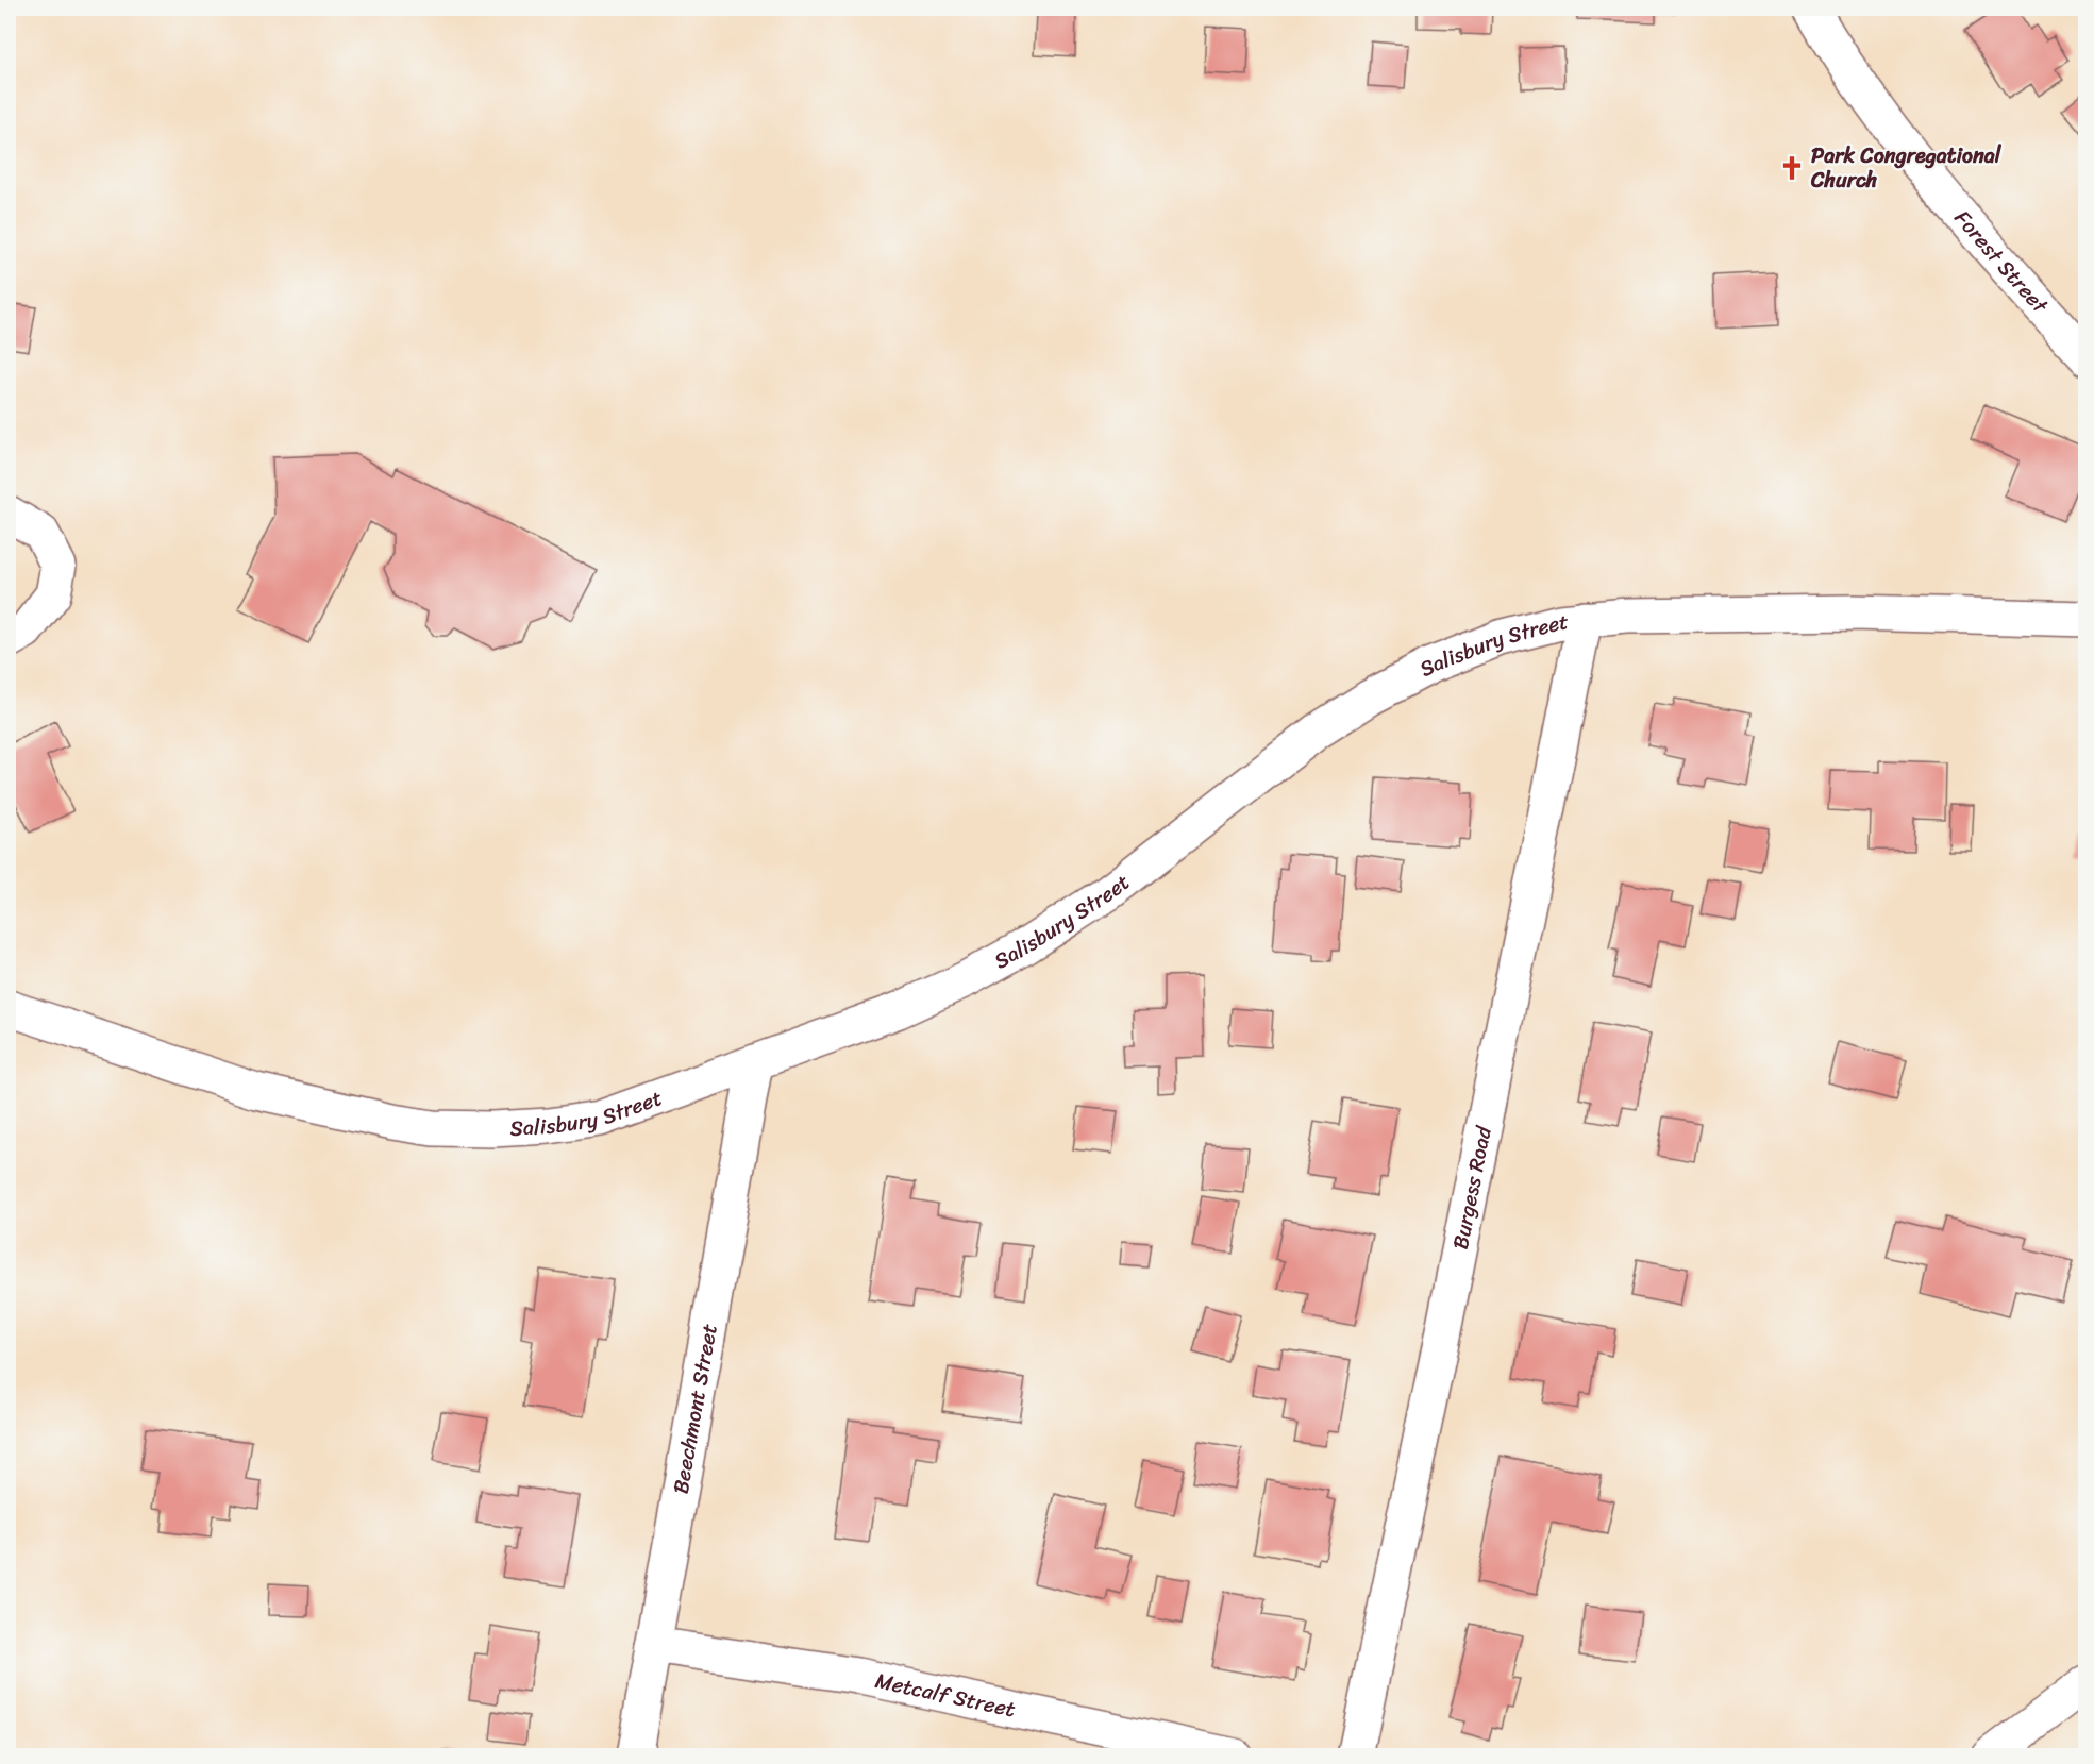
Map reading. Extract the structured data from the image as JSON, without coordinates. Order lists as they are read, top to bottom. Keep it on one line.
{"streets":{"street":["Forest Street","Salisbury Street","Burgess Road","Beechmont Street","Metcalf Street"]},"crossings":[["Salisbury Street","Burgess Road"],["Salisbury Street","Beechmont Street"],["Beechmont Street","Metcalf Street"]],"places":{"church":["Park Congregational Church"]}}
